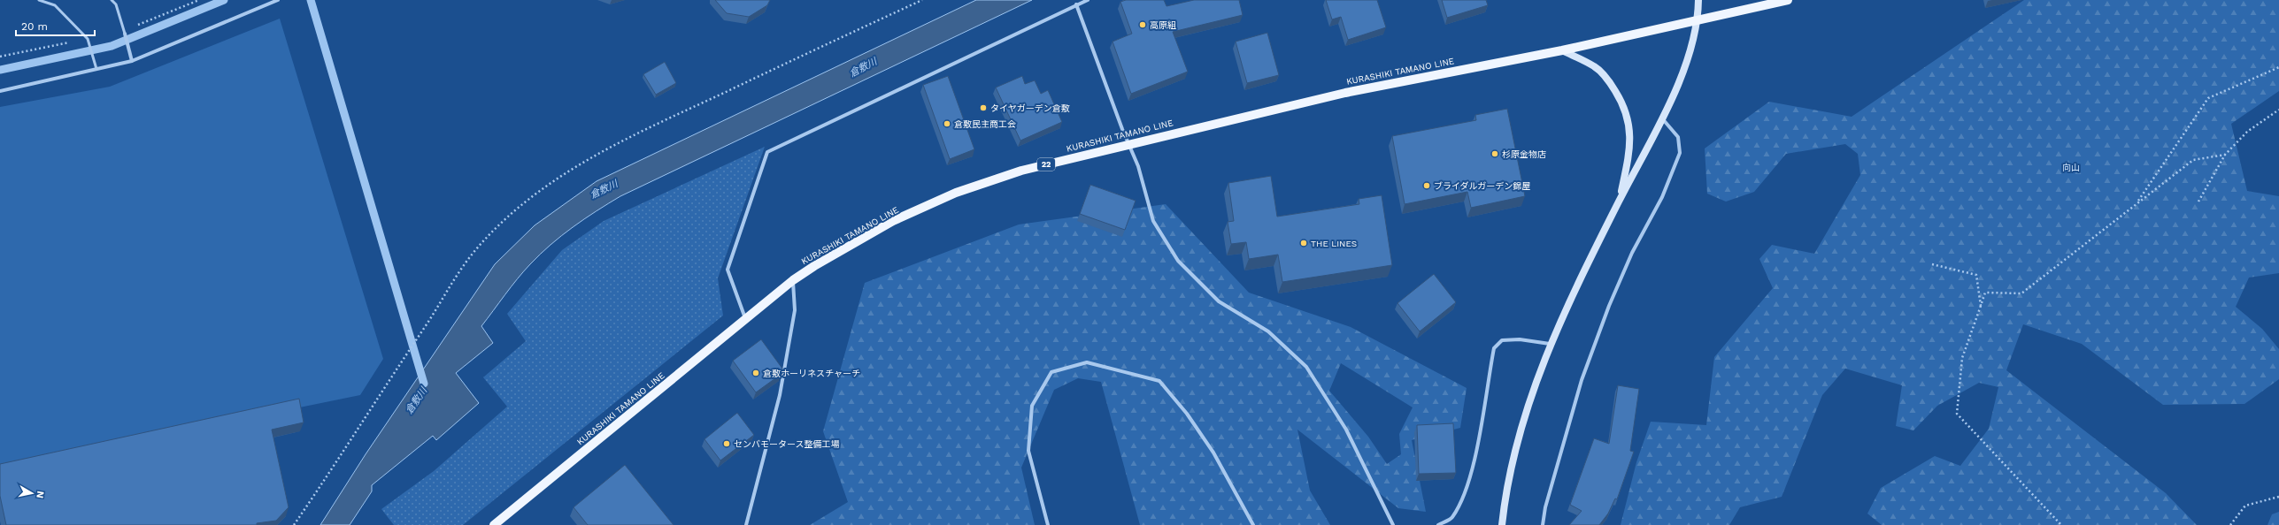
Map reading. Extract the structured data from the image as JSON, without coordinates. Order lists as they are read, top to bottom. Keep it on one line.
{"streets":{"main road":["KURASHIKI TAMANO LINE","22"]},"water":["倉敷川"],"parks":["向山"],"places":["高原組","タイヤガーデン倉敷","倉敷民主商工会","杉原金物店","ブライダルガーデン錦屋","THE LINES","倉敷ホーリネスチャーチ","センバモータース整備工場"],"scale_bar":"20 m","north":"right"}
